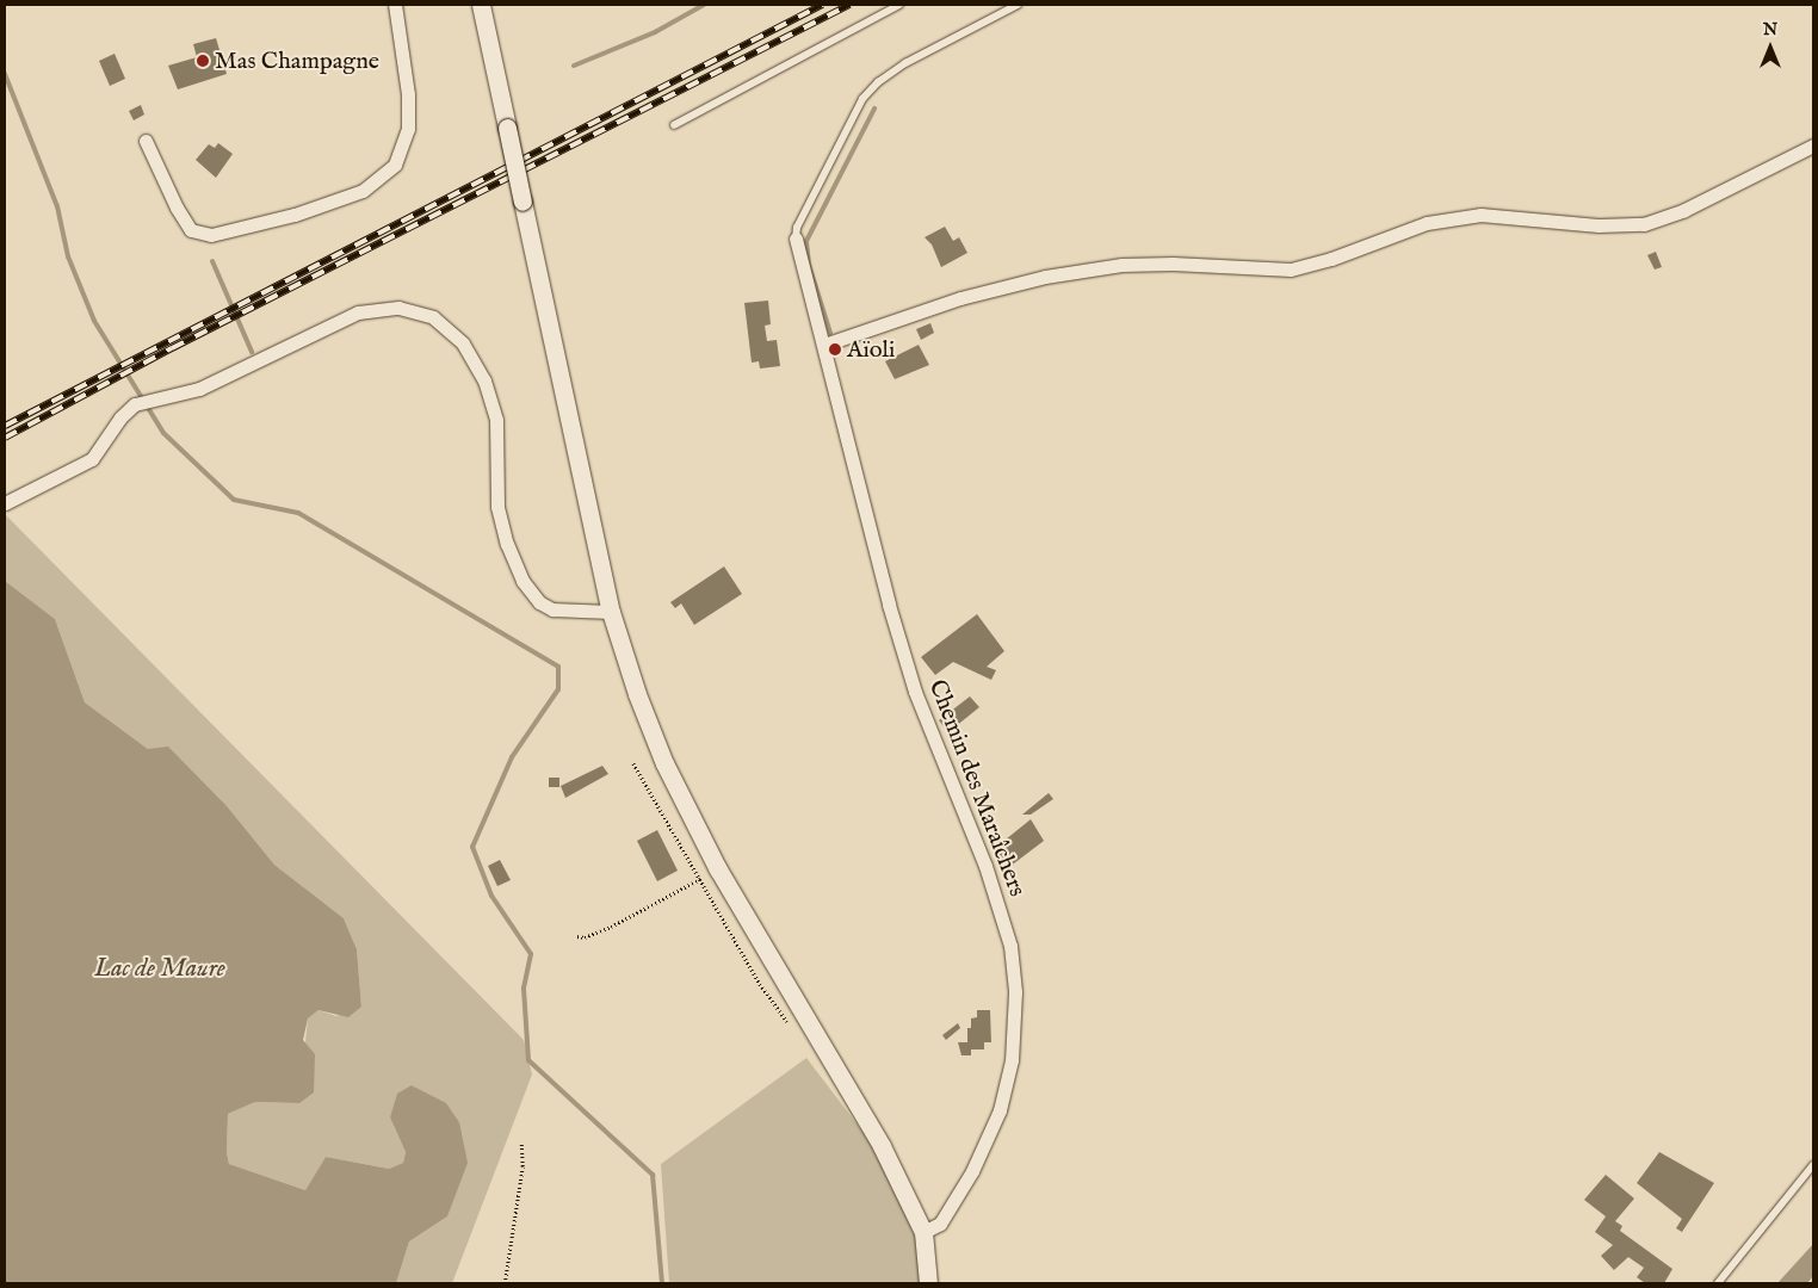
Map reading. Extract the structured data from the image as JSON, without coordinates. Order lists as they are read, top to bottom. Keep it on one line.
{"streets":{"street":["Chemin des Maraîchers"]},"water":["Lac de Maure"],"places":["Mas Champagne","Aïoli"],"north":"top"}
